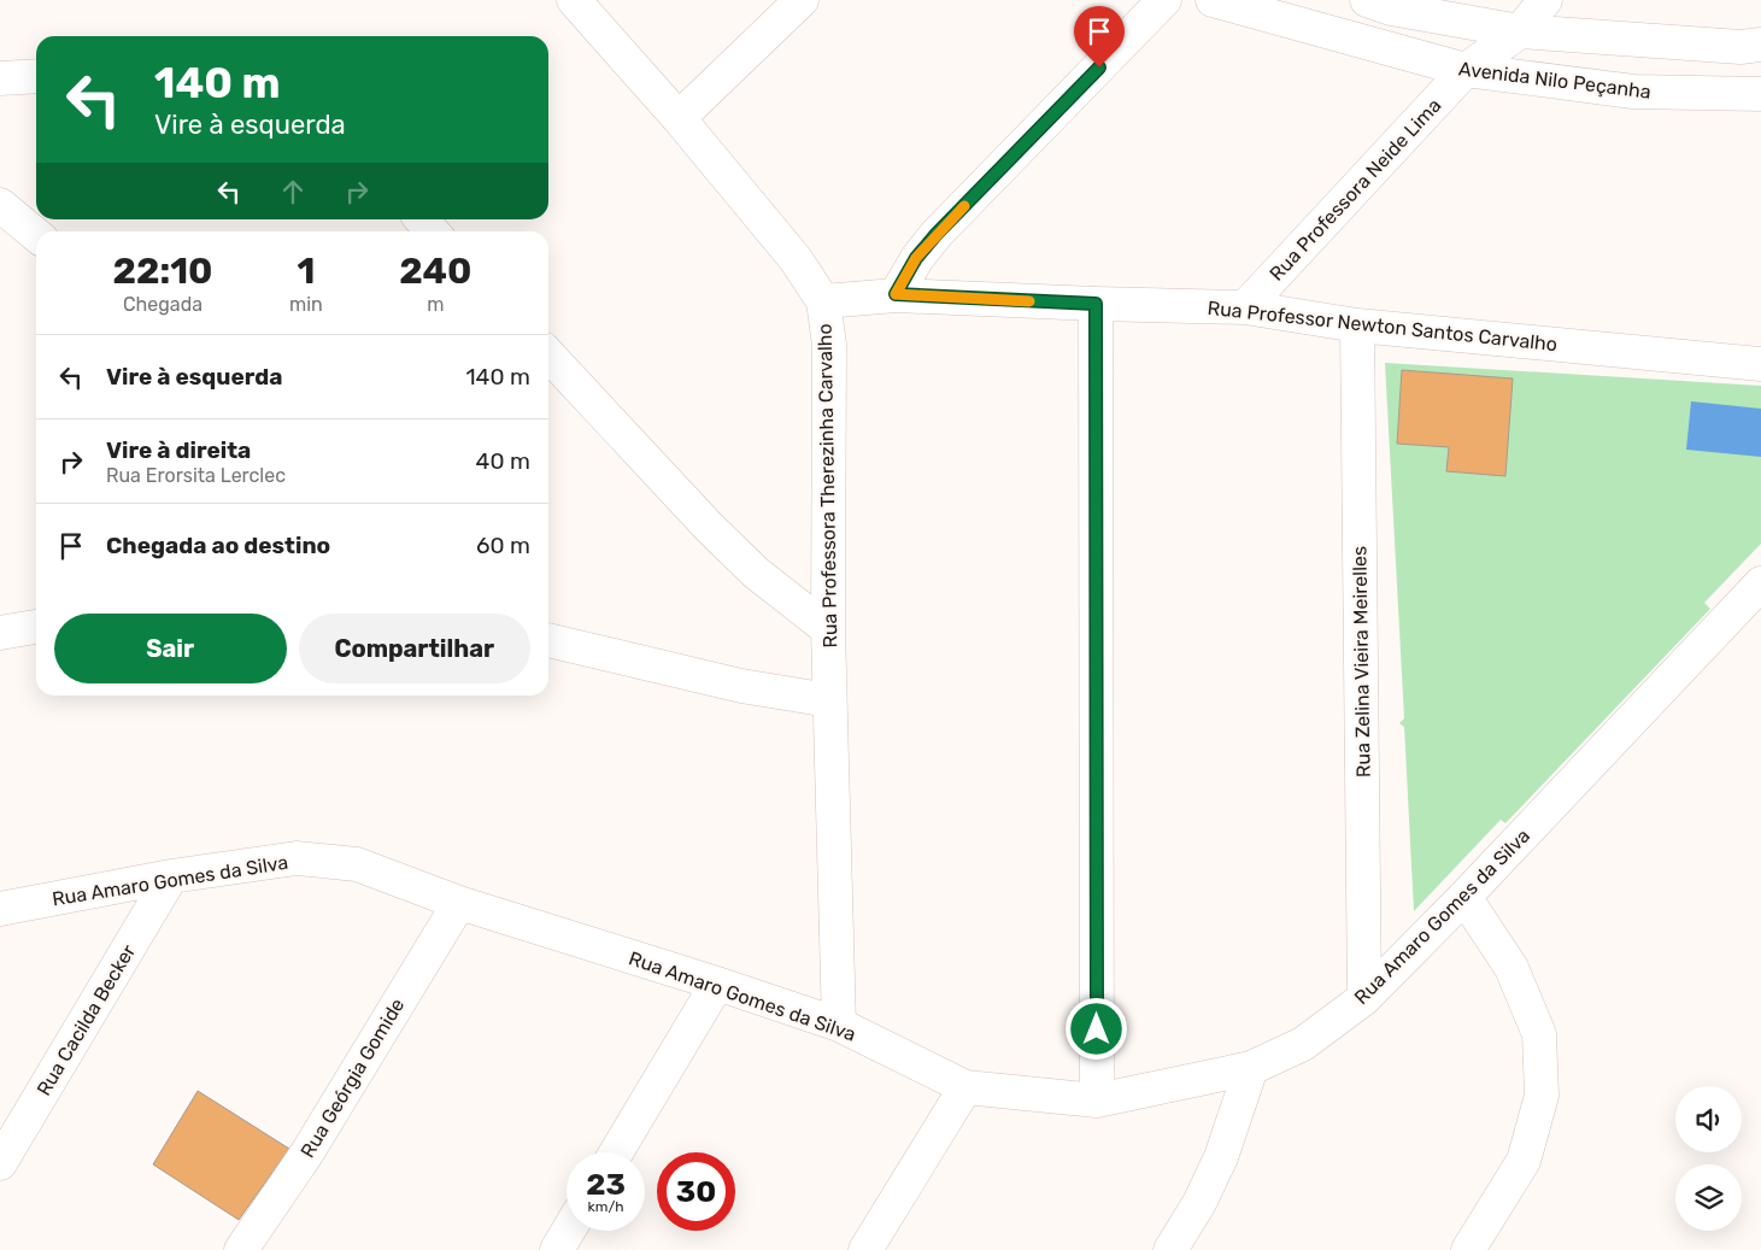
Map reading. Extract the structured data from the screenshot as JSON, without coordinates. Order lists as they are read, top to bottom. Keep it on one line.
{"streets":{"street":["Avenida Nilo Peçanha","Rua Professora Neide Lima","Rua Professor Newton Santos Carvalho","Rua Professora Therezinha Carvalho","Rua Zelina Vieira Meirelles","Rua Amaro Gomes da Silva","Rua Cacilda Becker","Rua Geórgia Gomide"]},"crossings":[["Avenida Nilo Peçanha","Rua Professora Neide Lima"],["Rua Professora Neide Lima","Rua Professor Newton Santos Carvalho"],["Rua Professor Newton Santos Carvalho","Rua Professora Therezinha Carvalho"],["Rua Professor Newton Santos Carvalho","Rua Zelina Vieira Meirelles"],["Rua Professora Therezinha Carvalho","Rua Amaro Gomes da Silva"],["Rua Zelina Vieira Meirelles","Rua Amaro Gomes da Silva"],["Rua Amaro Gomes da Silva","Rua Cacilda Becker"],["Rua Amaro Gomes da Silva","Rua Geórgia Gomide"]],"page":{"turn":["140 m","Vire à esquerda"],"eta":["22:10","Chegada","1","min","240","m"],"list":[{"name":"Vire à esquerda","value":"140 m"},{"name":"Vire à direita","note":"Rua Erorsita Lerclec","value":"40 m"},{"name":"Chegada ao destino","value":"60 m"}],"buttons":["Sair","Compartilhar"],"speed":"23 km/h","limit":"30"}}
